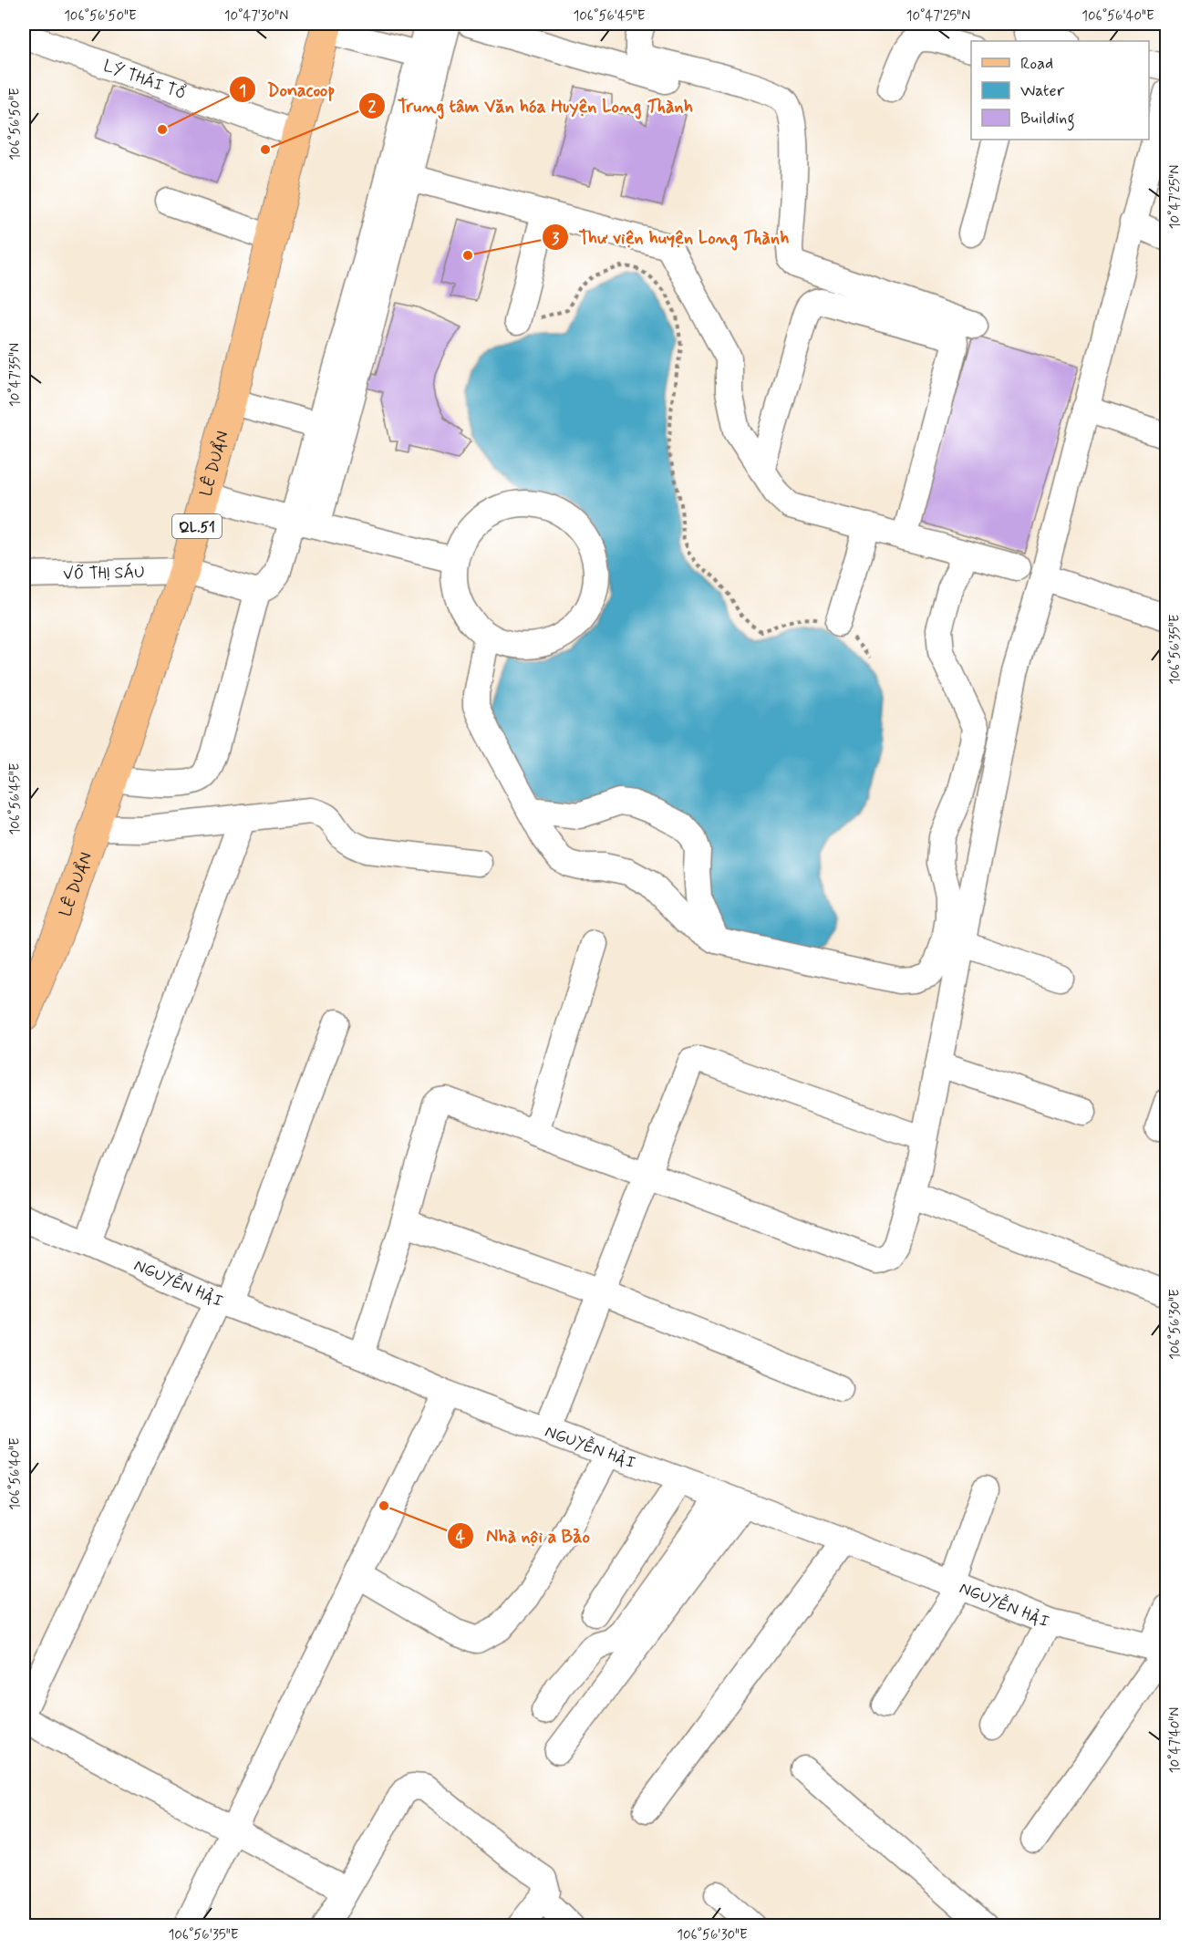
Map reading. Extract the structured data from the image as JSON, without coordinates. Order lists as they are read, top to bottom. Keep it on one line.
{"streets":{"main road":["LÊ DUẨN","QL.51"],"street":["LÝ THÁI TỔ","VÕ THỊ SÁU","NGUYỄN HẢI"]},"crossings":[["LÝ THÁI TỔ","LÊ DUẨN"],["LÊ DUẨN","VÕ THỊ SÁU"]],"places":["Donacoop","Trung tâm Văn hóa Huyện Long Thành","Thư viện huyện Long Thành","Nhà nội a Bảo"],"legend":["Road","Water","Building"],"coordinates":["106°56'50\"E","10°47'30\"N","106°56'45\"E","10°47'25\"N","106°56'40\"E","10°47'35\"N","106°56'35\"E","106°56'30\"E","10°47'40\"N"]}
